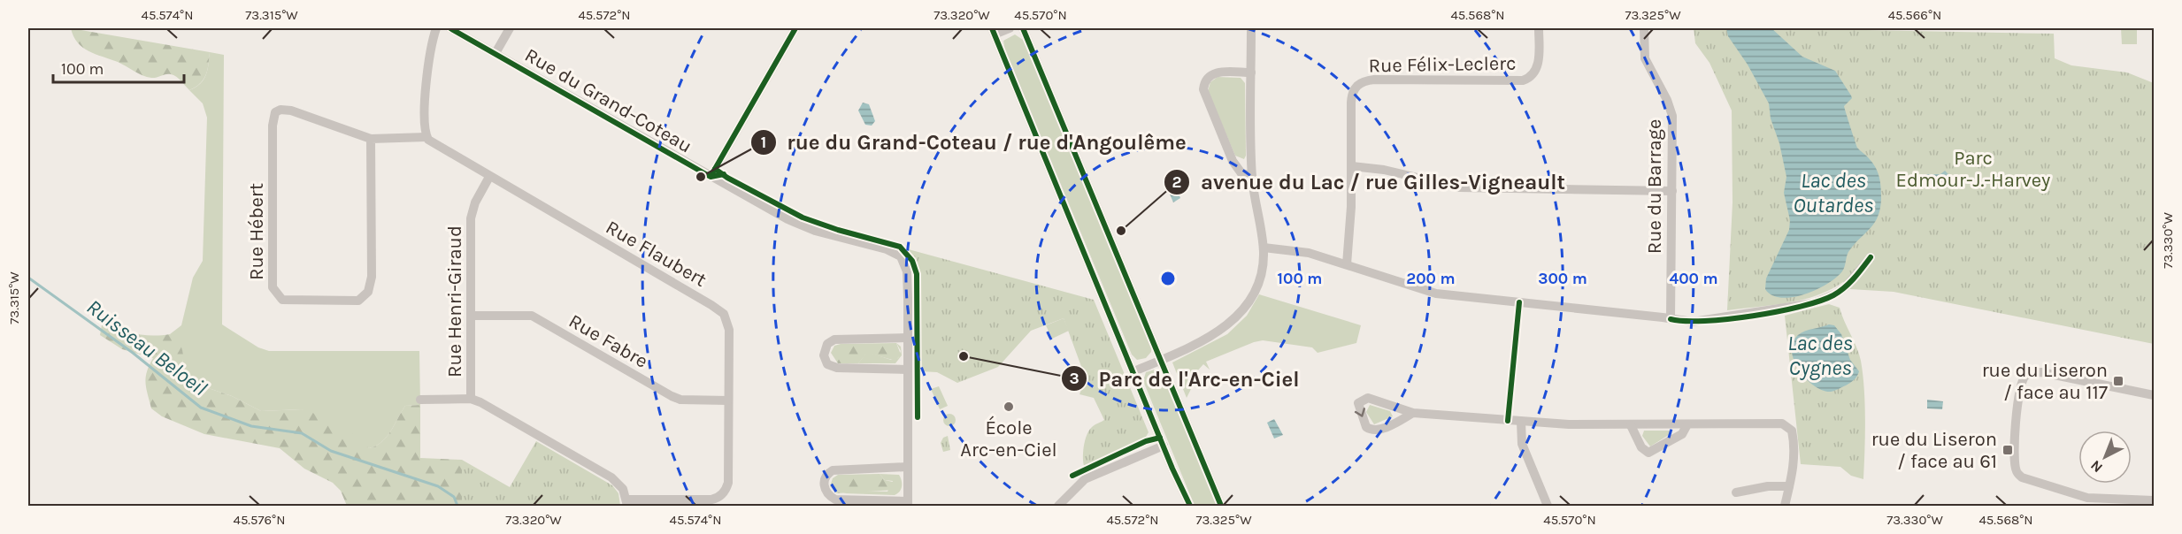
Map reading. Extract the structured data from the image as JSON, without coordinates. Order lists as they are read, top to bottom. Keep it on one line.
{"streets":{"street":["Rue Félix-Leclerc","Rue du Grand-Coteau","Rue du Barrage","Rue Hébert","Rue Flaubert","Rue Henri-Giraud","Rue Fabre"]},"crossings":[["Rue Hébert","Rue Flaubert"],["Rue Flaubert","Rue Henri-Giraud"],["Rue Flaubert","Rue Fabre"],["Rue Henri-Giraud","Rue Fabre"]],"water":["Lac des Outardes","Lac des Cygnes","Ruisseau Beloeil"],"parks":["Parc Edmour-J.-Harvey"],"places":{"other":["rue du Grand-Coteau / rue d'Angoulême","avenue du Lac / rue Gilles-Vigneault","Parc de l'Arc-en-Ciel","École Arc-en-Ciel"],"transit":["rue du Liseron / face au 117","rue du Liseron / face au 61"]},"scale_bar":"100 m","north":"bottom left","coordinates":["45.574°N","73.315°W","45.572°N","73.320°W","45.570°N","45.568°N","73.325°W","45.566°N","73.330°W","45.576°N"],"rings":["100 m","200 m","300 m","400 m"]}
